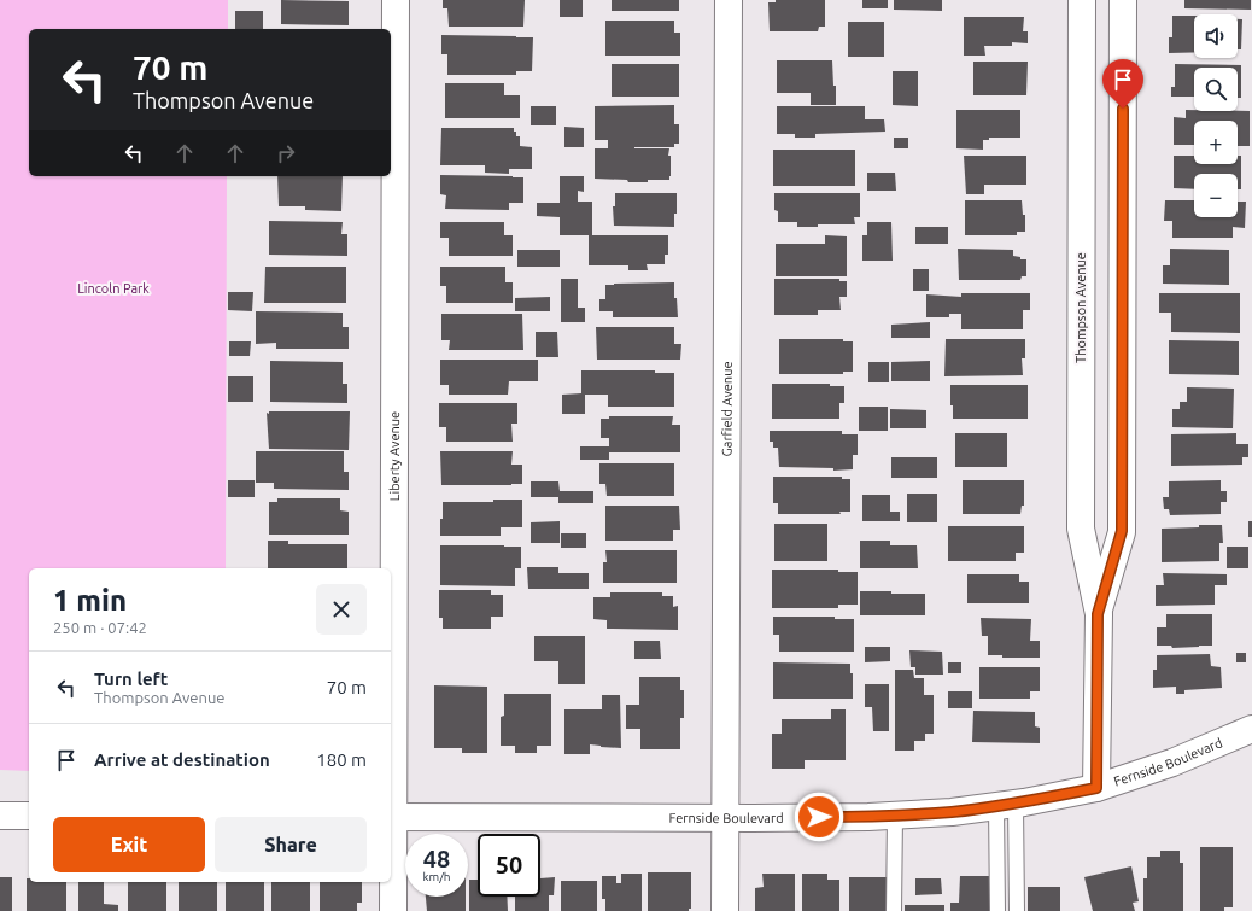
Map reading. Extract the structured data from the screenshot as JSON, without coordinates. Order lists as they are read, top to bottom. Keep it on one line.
{"streets":{"street":["Thompson Avenue","Garfield Avenue","Liberty Avenue","Fernside Boulevard"]},"crossings":[["Thompson Avenue","Fernside Boulevard"],["Garfield Avenue","Fernside Boulevard"],["Liberty Avenue","Fernside Boulevard"]],"parks":["Lincoln Park"],"page":{"map_buttons":["+","−"],"turn":["70 m","Thompson Avenue"],"heading":["1 min","250 m · 07:42"],"list":[{"name":"Turn left","note":"Thompson Avenue","value":"70 m"},{"name":"Arrive at destination","value":"180 m"}],"buttons":["Exit","Share"],"speed":"48 km/h","limit":"50"}}
